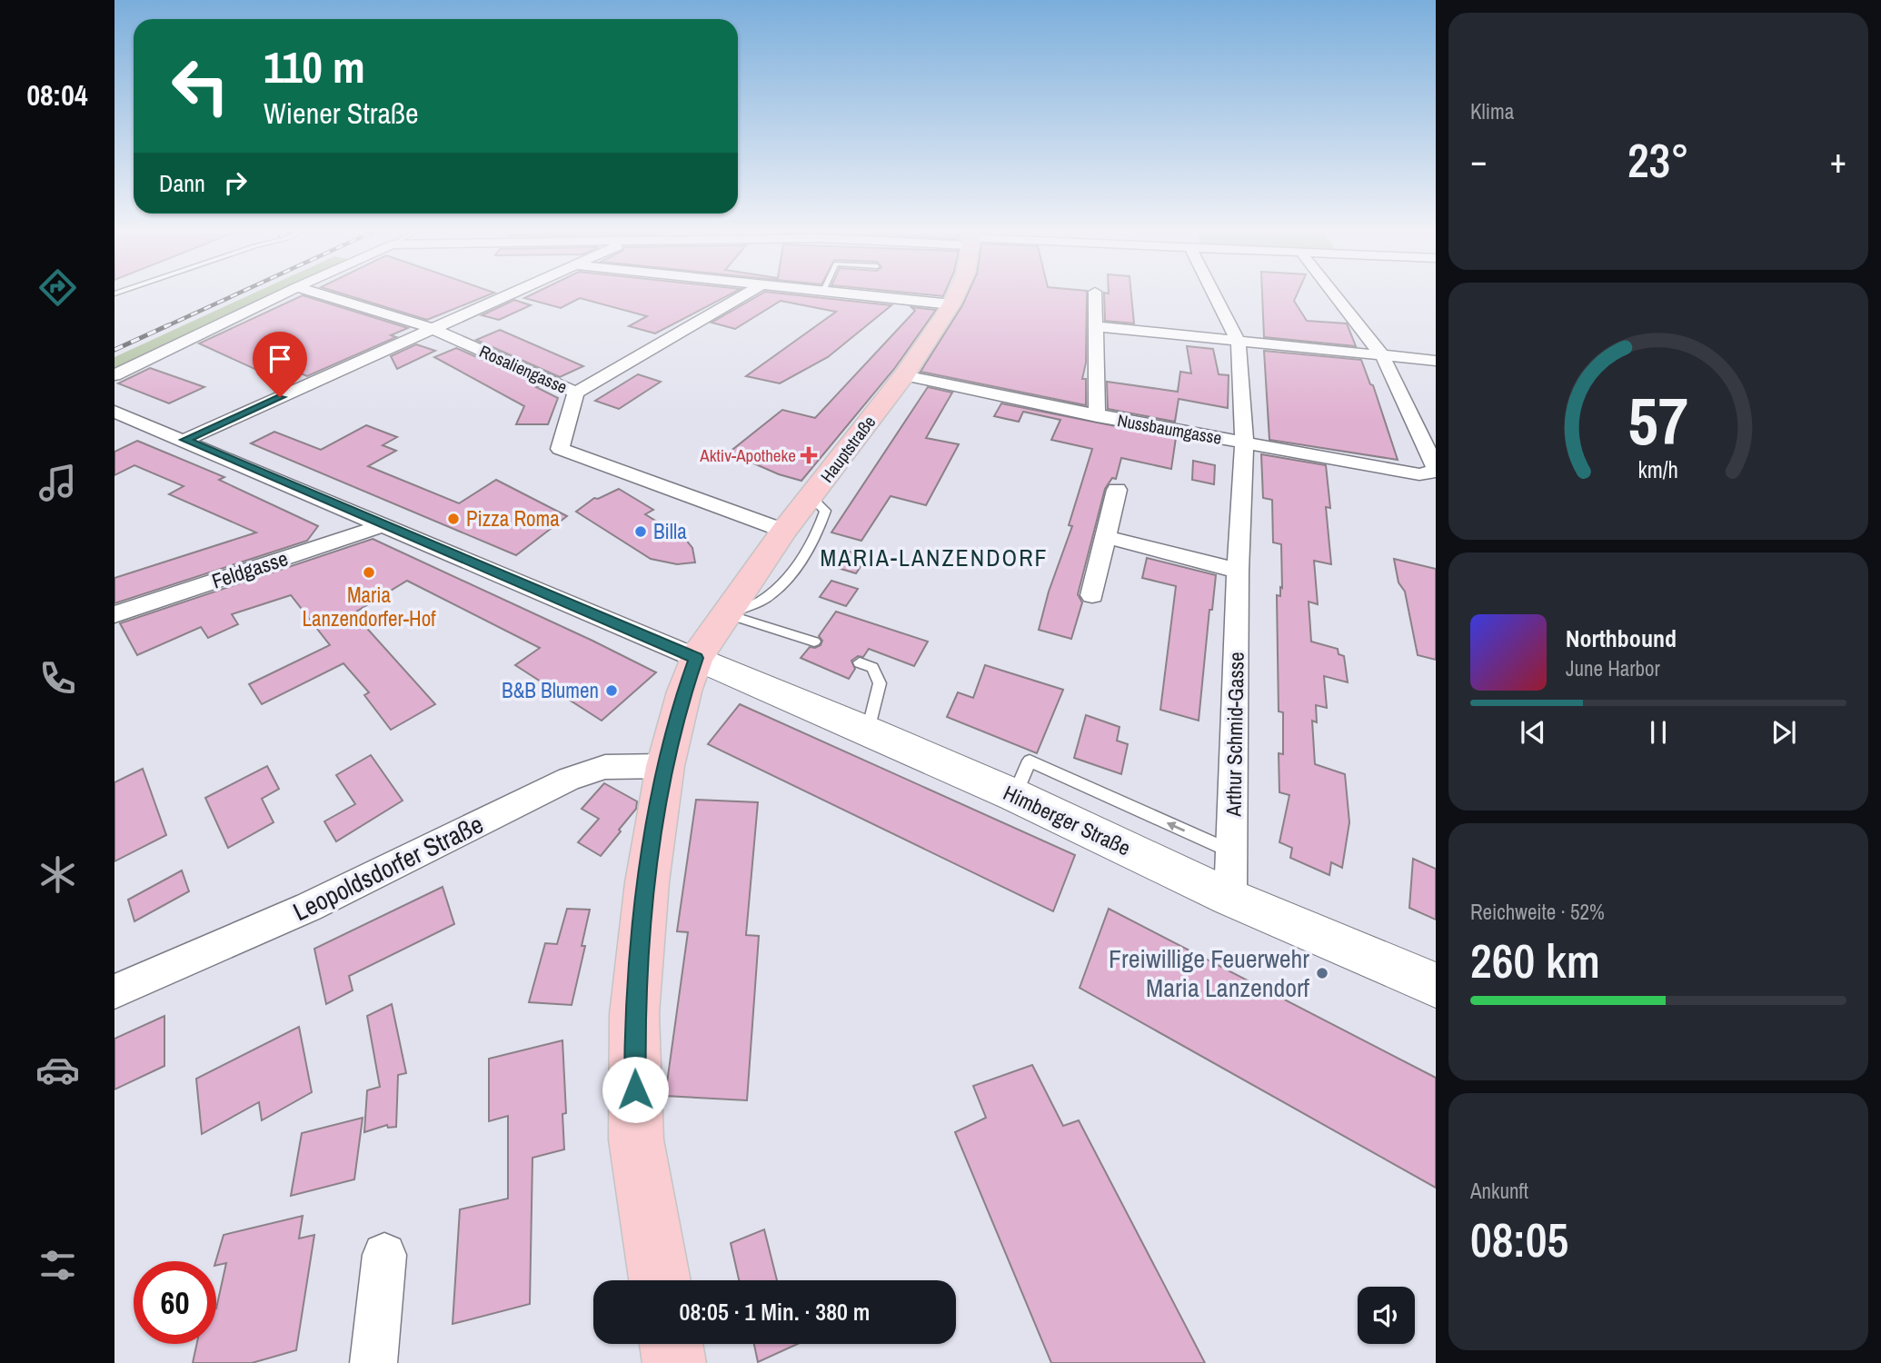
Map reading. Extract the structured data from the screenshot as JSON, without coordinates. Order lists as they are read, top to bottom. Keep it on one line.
{"streets":{"main road":["Hauptstraße"],"street":["Rosaliengasse","Nussbaumgasse","Feldgasse","Arthur Schmid-Gasse","Himberger Straße","Leopoldsdorfer Straße"]},"crossings":[["Rosaliengasse","Hauptstraße"],["Nussbaumgasse","Hauptstraße"],["Nussbaumgasse","Arthur Schmid-Gasse"],["Hauptstraße","Himberger Straße"],["Hauptstraße","Leopoldsdorfer Straße"],["Arthur Schmid-Gasse","Himberger Straße"]],"districts":["MARIA-LANZENDORF"],"places":{"health":["Aktiv-Apotheke"],"other":["Pizza Roma","Billa","Maria Lanzendorfer-Hof","B&B Blumen","Freiwillige Feuerwehr Maria Lanzendorf"]},"page":{"tabs":"08:04","tile":["Klima",["Reichweite · 52%","260 km"],["Ankunft","08:05"]],"turn":["110 m","Wiener Straße"],"heat":["−","23°","+"],"then":"Dann","song":["Northbound","June Harbor"],"limit":"60","trip":"08:05 · 1 Min. · 380 m","gauge":["57","km/h"]}}
